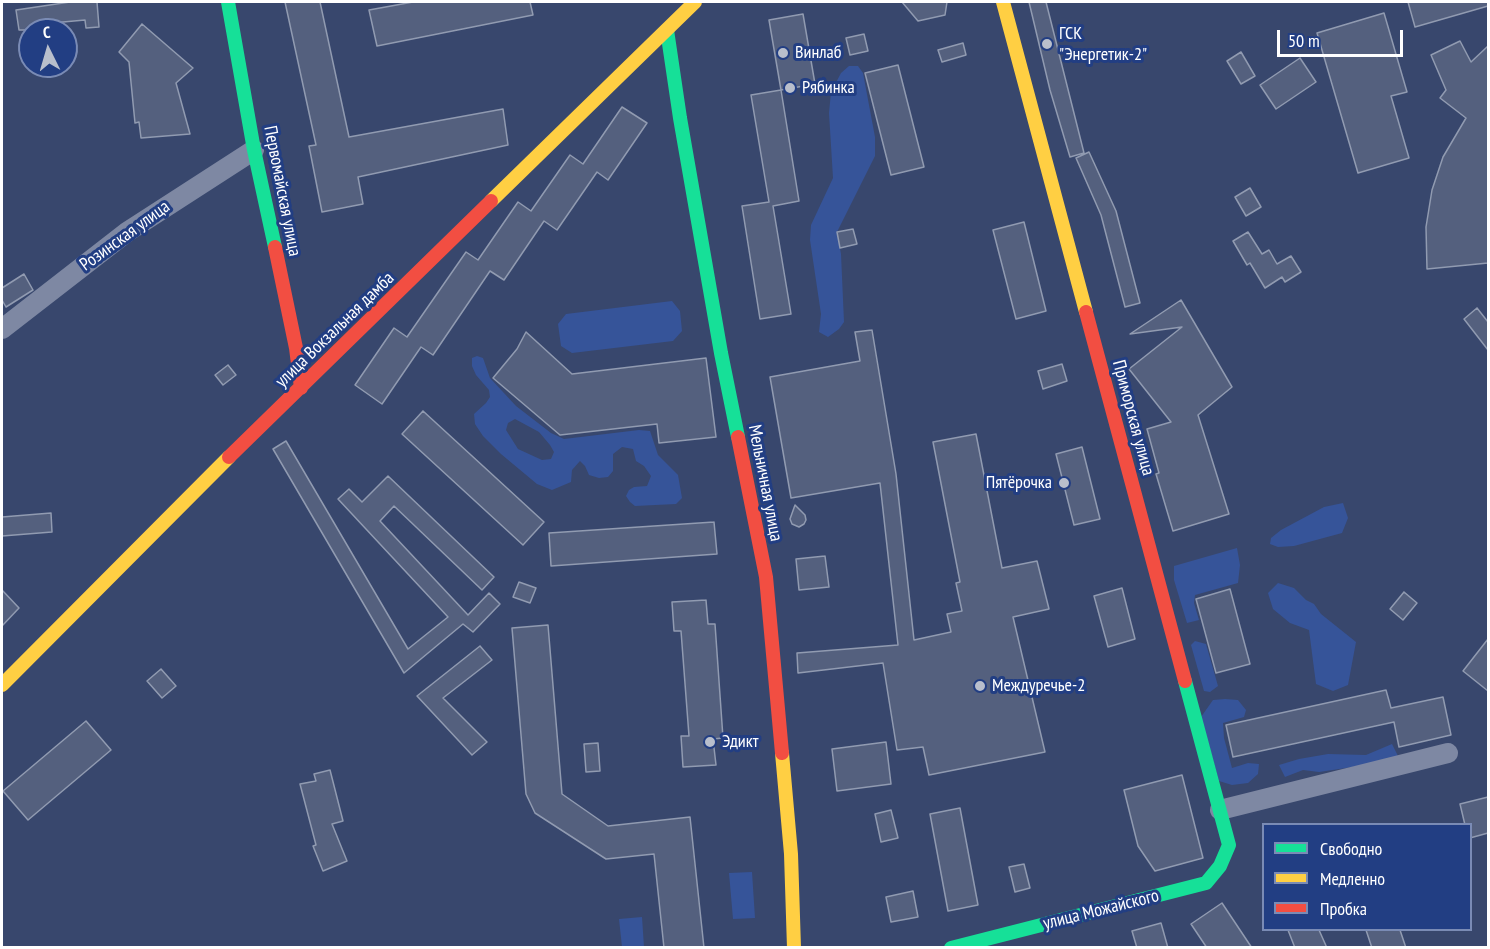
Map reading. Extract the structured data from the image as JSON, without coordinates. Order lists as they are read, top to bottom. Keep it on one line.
{"streets":{"main road":["Первомайская улица","улица Вокзальная дамба","Приморская улица","Мельничная улица","улица Можайского"],"street":["Розинская улица"]},"crossings":[["Первомайская улица","Розинская улица"],["Первомайская улица","улица Вокзальная дамба"],["улица Вокзальная дамба","Мельничная улица"],["Приморская улица","улица Можайского"]],"places":["ГСК \"Энергетик-2\"","Винлаб","Рябинка","Пятёрочка","Междуречье-2","Эдикт"],"legend":["Свободно","Медленно","Пробка"],"scale_bar":"50 m","north":"top"}
